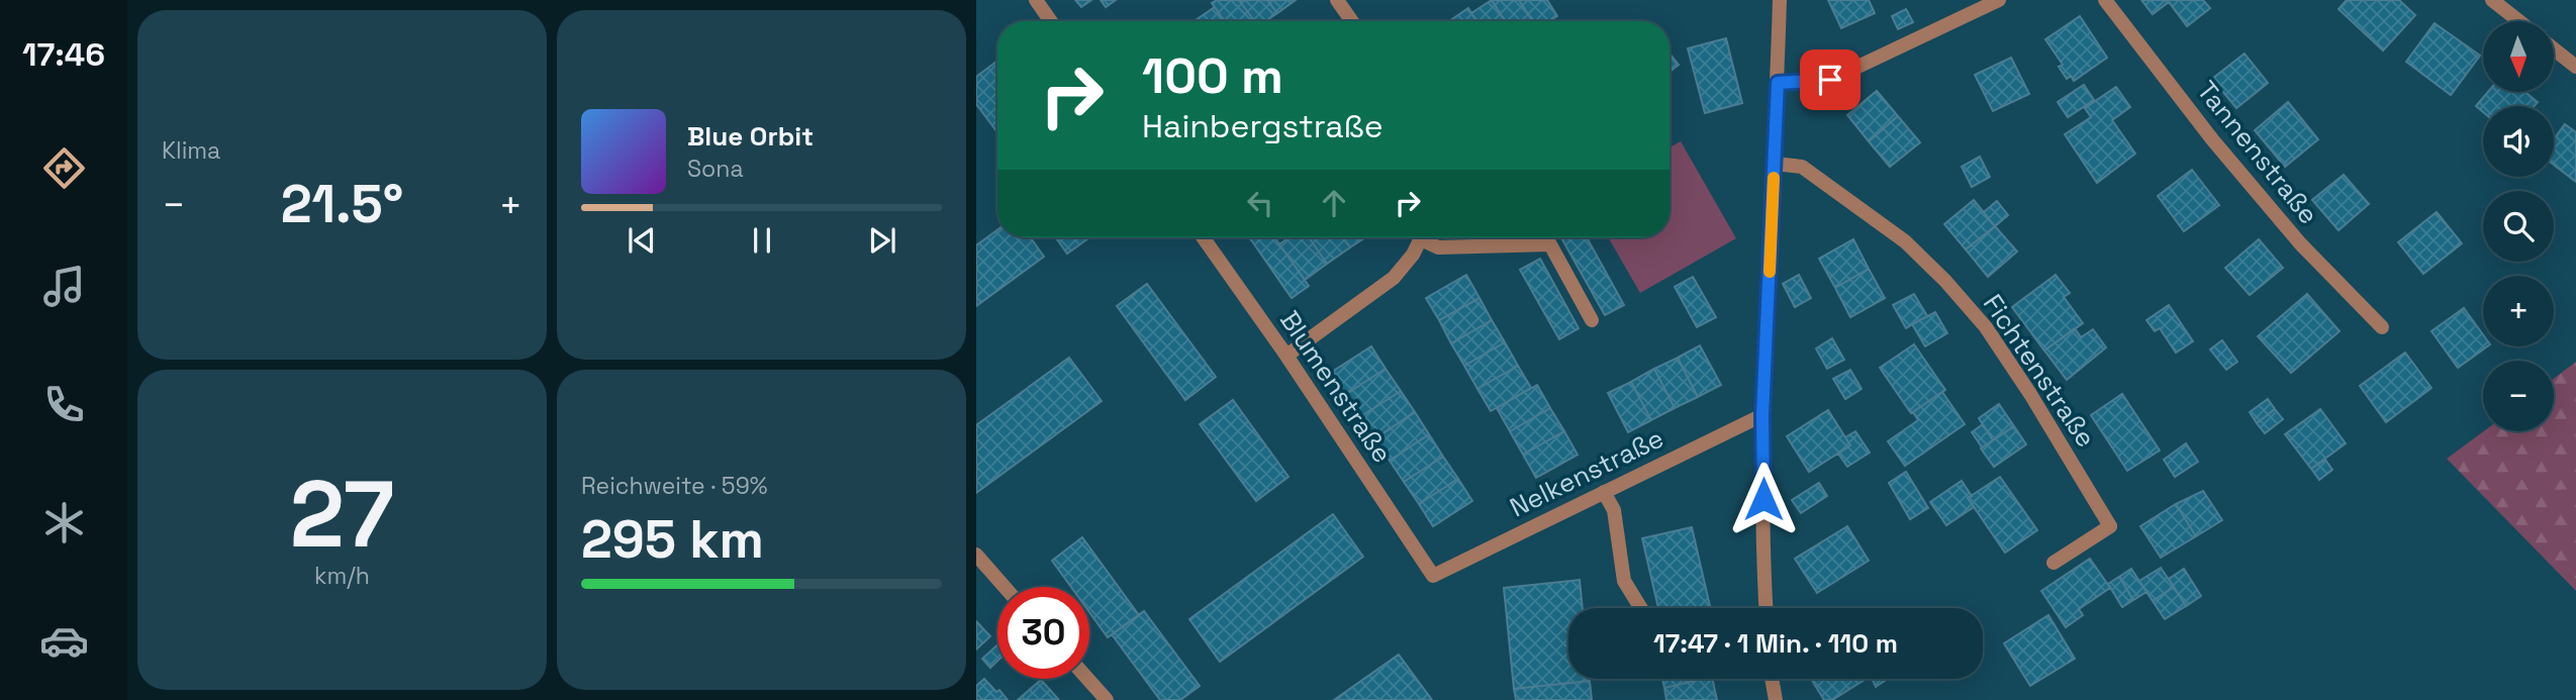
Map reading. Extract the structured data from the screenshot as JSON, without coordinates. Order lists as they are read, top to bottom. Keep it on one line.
{"streets":{"street":["Tannenstraße","Fichtenstraße","Blumenstraße","Nelkenstraße"]},"crossings":[["Blumenstraße","Nelkenstraße"]],"north":"bottom","page":{"tabs":"17:46","tile":["Klima",["27","km/h"],["Reichweite · 59%","295 km"]],"map_buttons":["+","−"],"turn":["100 m","Hainbergstraße"],"song":["Blue Orbit","Sona"],"heat":["−","21.5°","+"],"limit":"30","trip":"17:47 · 1 Min. · 110 m"}}
